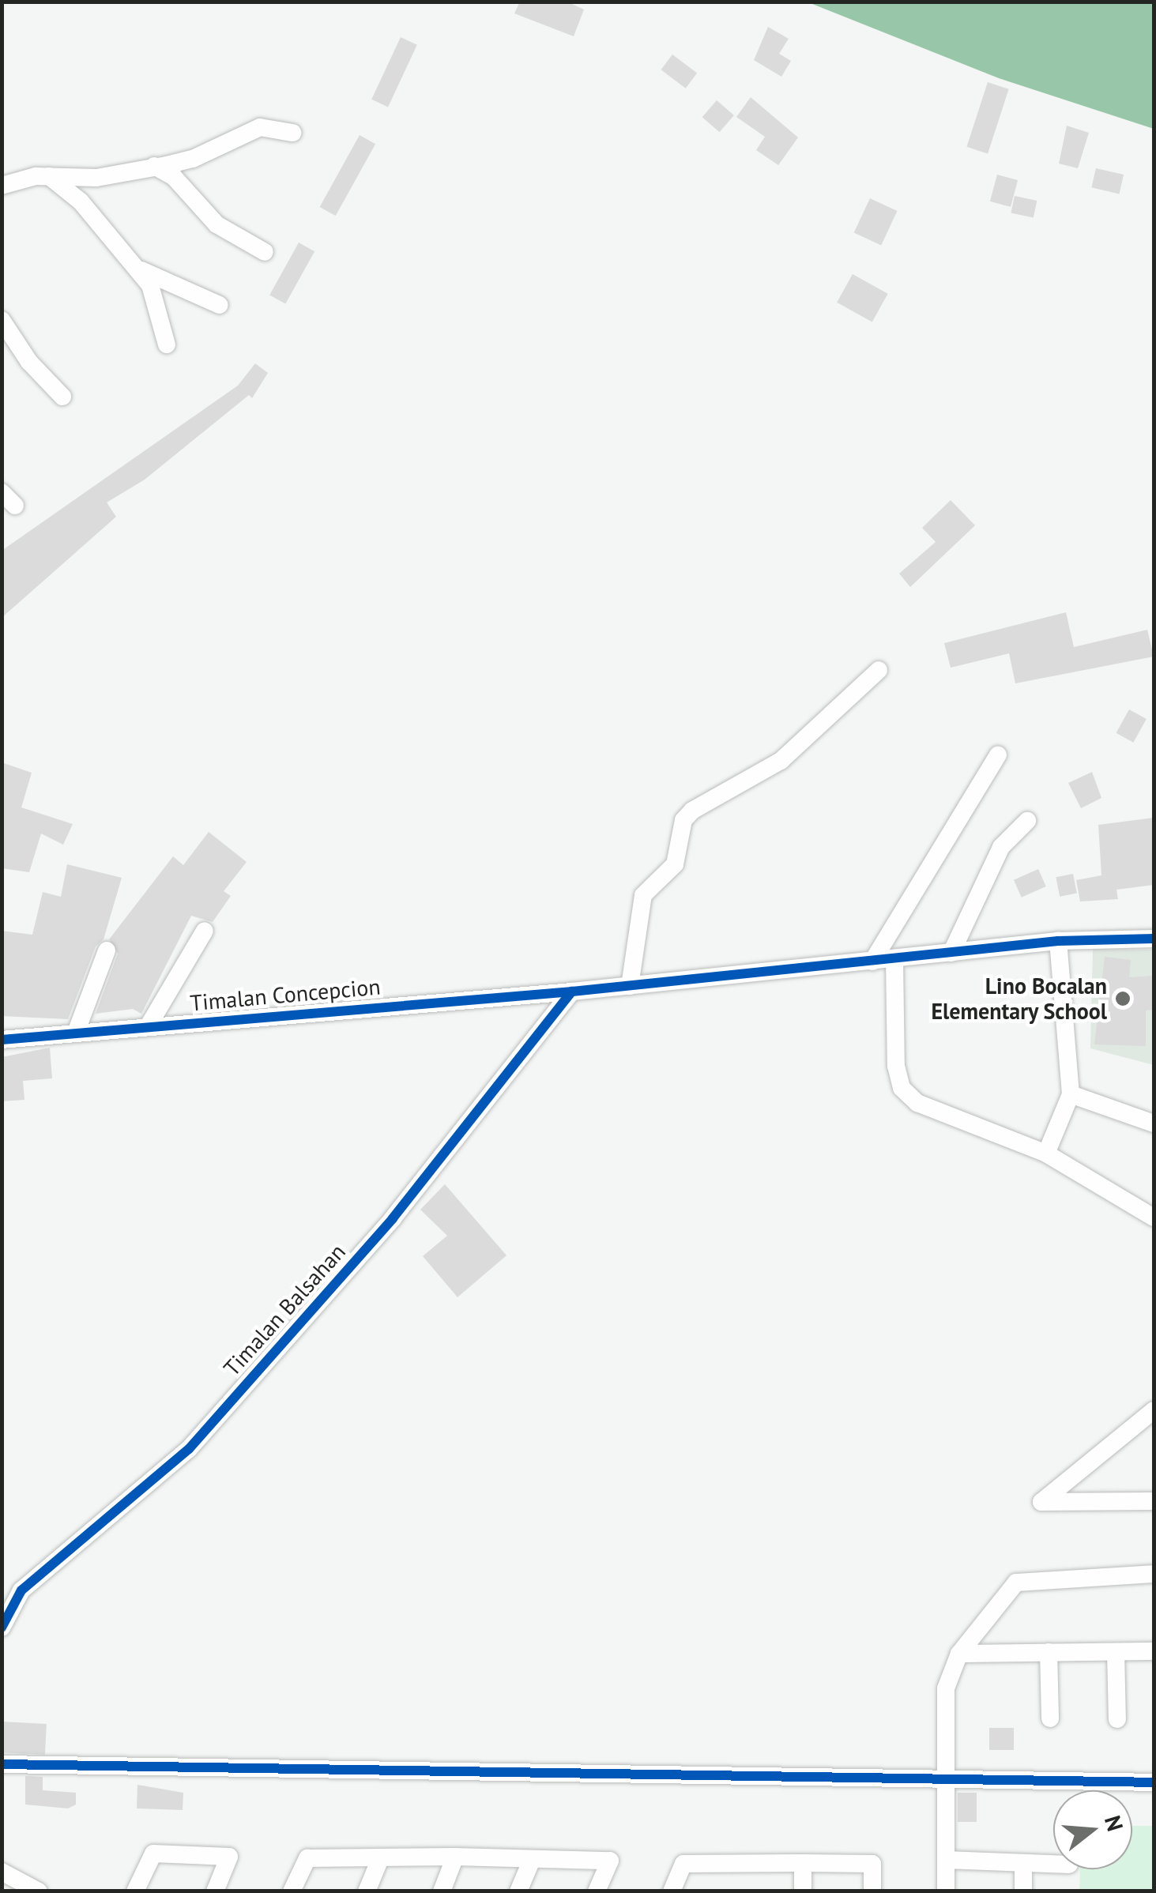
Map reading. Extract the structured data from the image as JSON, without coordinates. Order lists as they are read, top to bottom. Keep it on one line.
{"streets":{"street":["Timalan Concepcion","Timalan Balsahan"]},"crossings":[["Timalan Concepcion","Timalan Balsahan"]],"places":["Lino Bocalan Elementary School"],"north":"right"}
